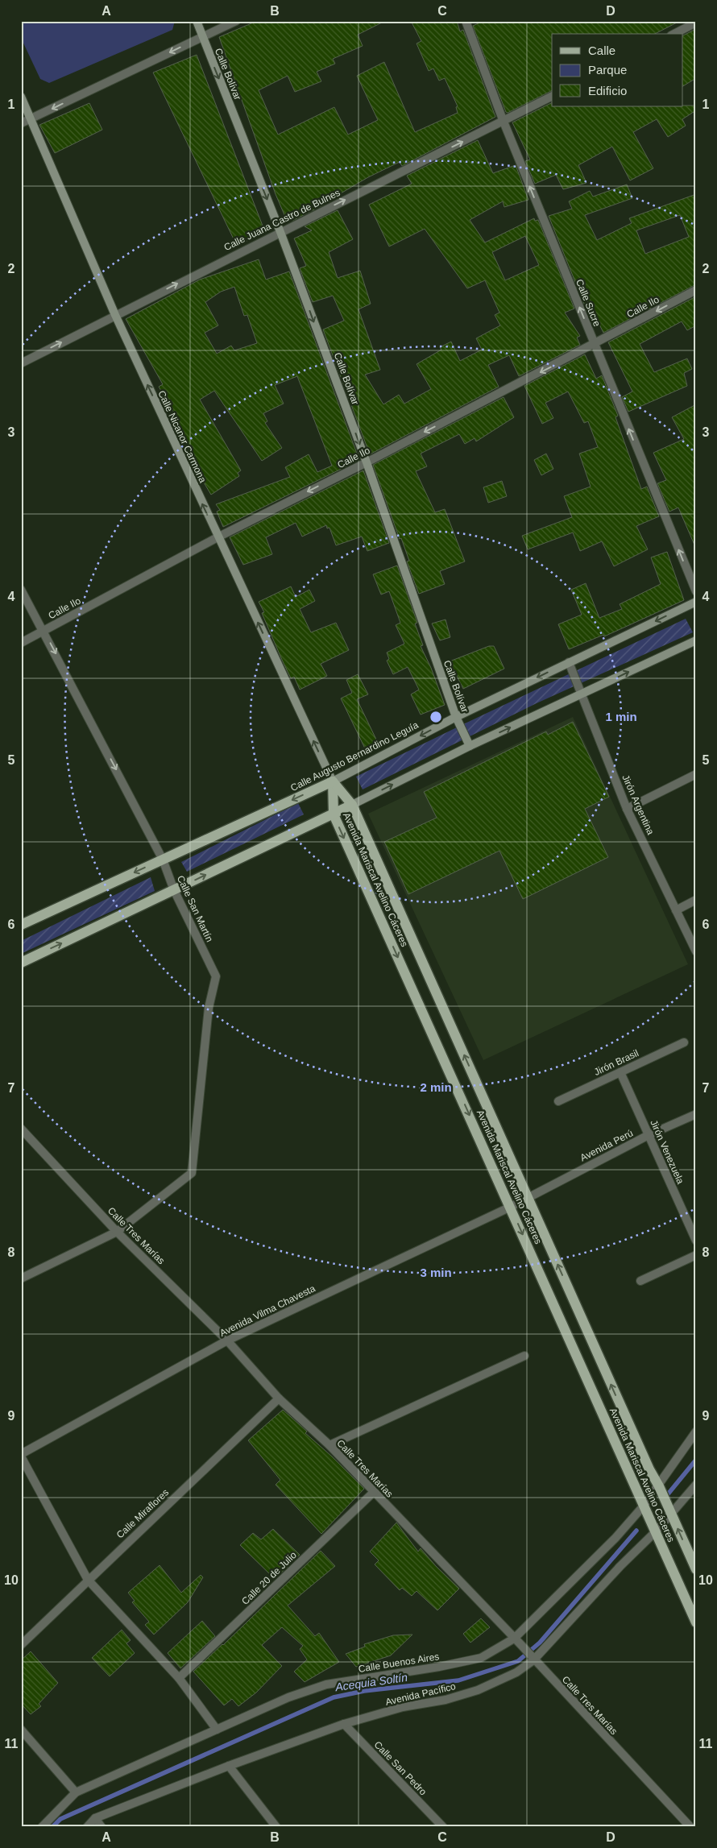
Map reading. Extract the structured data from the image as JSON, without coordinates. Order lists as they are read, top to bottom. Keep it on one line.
{"streets":{"main road":["Calle Augusto Bernardino Leguía","Avenida Mariscal Avelino Cáceres"],"street":["Calle Bolívar","Calle Juana Castro de Bulnes","Calle Sucre","Calle Ilo","Calle Nicanor Carmona","Jirón Argentina","Calle San Martín","Jirón Brasil","Avenida Perú","Jirón Venezuela","Calle Tres Marías","Avenida Vilma Chavesta","Calle Miraflores","Calle 20 de Julio","Calle Buenos Aires","Avenida Pacífico","Calle San Pedro"]},"crossings":[["Calle Bolívar","Calle Juana Castro de Bulnes"],["Calle Bolívar","Calle Ilo"],["Calle Bolívar","Calle Augusto Bernardino Leguía"],["Calle Juana Castro de Bulnes","Calle Sucre"],["Calle Juana Castro de Bulnes","Calle Nicanor Carmona"],["Calle Sucre","Calle Ilo"],["Calle Ilo","Calle Nicanor Carmona"],["Calle Ilo","Calle San Martín"],["Calle Nicanor Carmona","Calle Augusto Bernardino Leguía"],["Calle Nicanor Carmona","Avenida Mariscal Avelino Cáceres"],["Calle Augusto Bernardino Leguía","Jirón Argentina"],["Calle Augusto Bernardino Leguía","Avenida Mariscal Avelino Cáceres"],["Calle Augusto Bernardino Leguía","Calle San Martín"],["Avenida Mariscal Avelino Cáceres","Avenida Perú"],["Avenida Mariscal Avelino Cáceres","Avenida Vilma Chavesta"],["Avenida Mariscal Avelino Cáceres","Calle Buenos Aires"],["Avenida Mariscal Avelino Cáceres","Avenida Pacífico"],["Calle San Martín","Calle Tres Marías"],["Jirón Brasil","Jirón Venezuela"],["Avenida Perú","Jirón Venezuela"],["Avenida Perú","Avenida Vilma Chavesta"],["Calle Tres Marías","Avenida Vilma Chavesta"],["Calle Tres Marías","Calle Miraflores"],["Calle Tres Marías","Calle 20 de Julio"],["Calle Tres Marías","Calle Buenos Aires"],["Calle Tres Marías","Avenida Pacífico"],["Avenida Pacífico","Calle San Pedro"]],"one_way":["Calle Bolívar","Calle Juana Castro de Bulnes","Calle Sucre","Calle Ilo","Calle Nicanor Carmona"],"water":["Acequia Soltín"],"legend":["Calle","Parque","Edificio"],"grid":{"columns":["A","B","C","D"],"rows":["1","2","3","4","5","6","7","8","9","10","11"]},"rings":["1 min","2 min","3 min"]}
